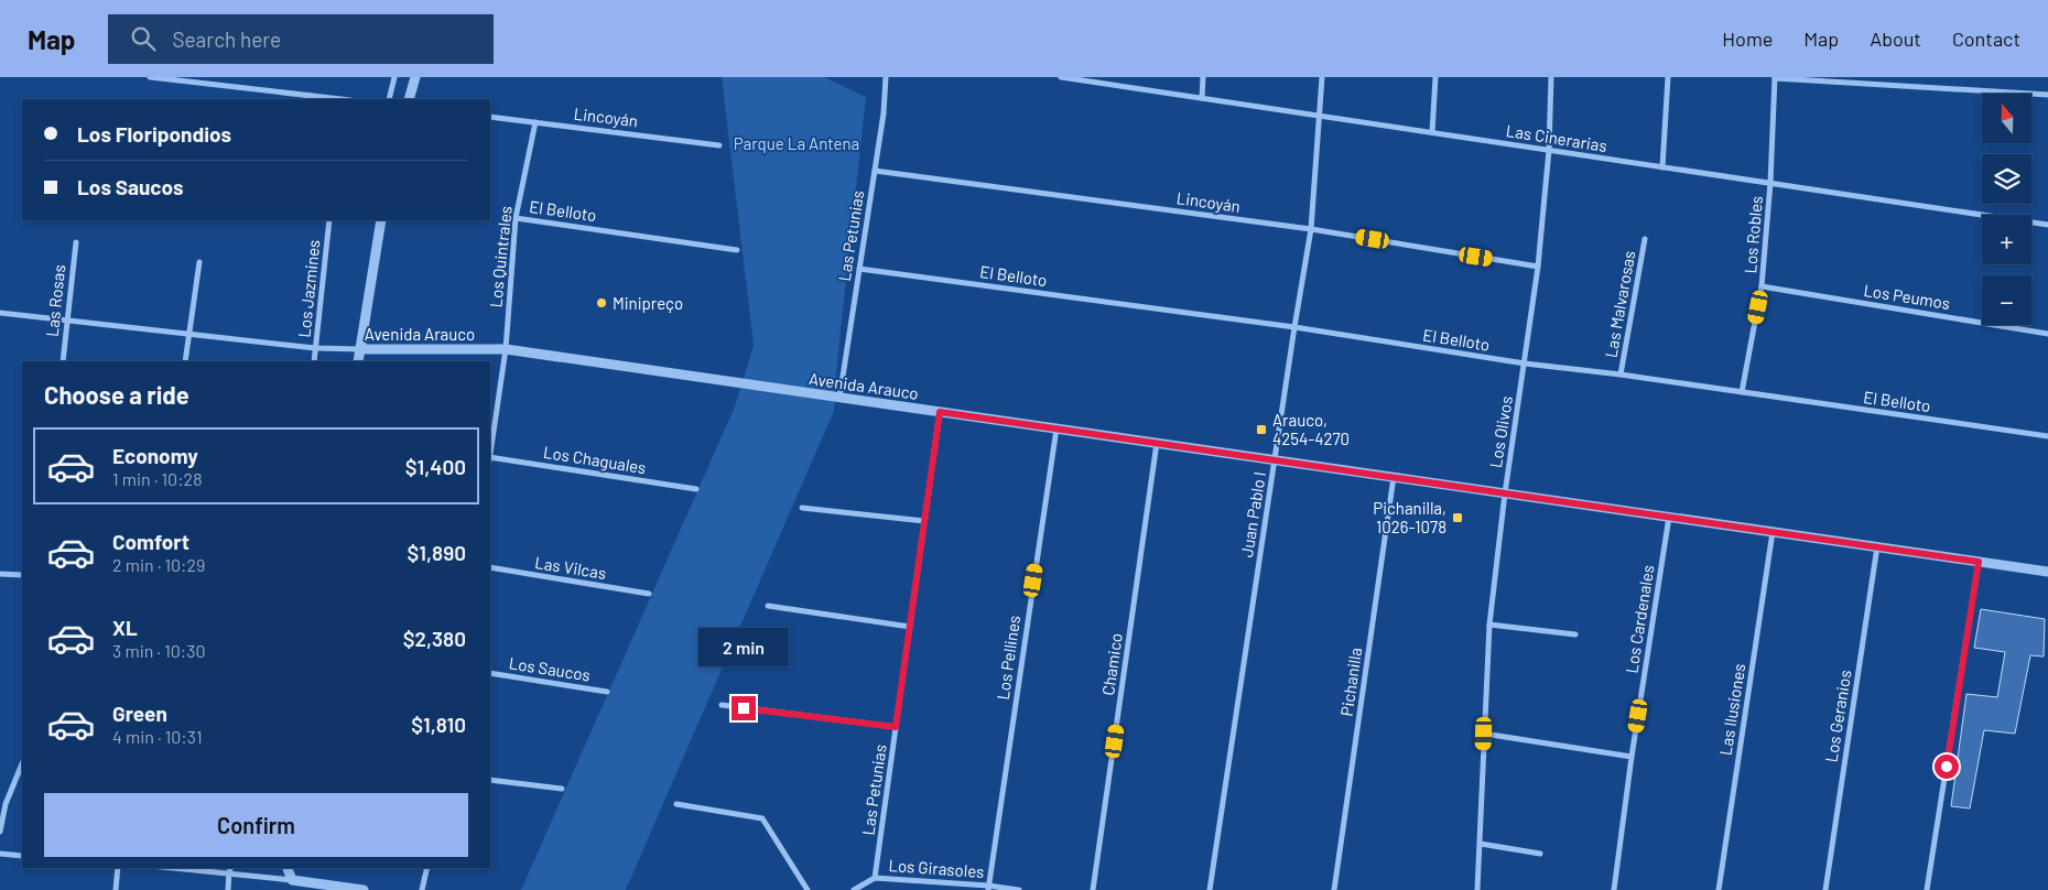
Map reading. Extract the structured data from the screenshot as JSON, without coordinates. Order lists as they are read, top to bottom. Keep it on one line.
{"streets":{"street":["Lincoyán","Las Cinerarias","El Belloto","Los Robles","Las Petunias","Los Quintrales","Los Jazmines","Los Peumos","Las Rosas","Las Malvarosas","Avenida Arauco","Los Olivos","Los Chaguales","Juan Pablo I","Las Vilcas","Los Cardenales","Los Pellines","Chamico","Los Saucos","Pichanilla","Las Ilusiones","Los Geranios","Los Girasoles"]},"crossings":[["Lincoyán","Las Petunias"],["Lincoyán","Los Quintrales"],["Lincoyán","Los Olivos"],["Lincoyán","Juan Pablo I"],["Las Cinerarias","Los Robles"],["Las Cinerarias","Los Olivos"],["Las Cinerarias","Juan Pablo I"],["El Belloto","Los Robles"],["El Belloto","Las Petunias"],["El Belloto","Los Quintrales"],["El Belloto","Las Malvarosas"],["El Belloto","Los Olivos"],["El Belloto","Juan Pablo I"],["Los Robles","Los Peumos"],["Las Petunias","Avenida Arauco"],["Las Petunias","Los Girasoles"],["Los Quintrales","Avenida Arauco"],["Los Jazmines","Avenida Arauco"],["Las Rosas","Avenida Arauco"],["Avenida Arauco","Los Olivos"],["Avenida Arauco","Juan Pablo I"],["Avenida Arauco","Los Cardenales"],["Avenida Arauco","Los Pellines"],["Avenida Arauco","Chamico"],["Avenida Arauco","Pichanilla"],["Avenida Arauco","Las Ilusiones"],["Avenida Arauco","Los Geranios"],["Los Pellines","Los Girasoles"]],"parks":["Parque La Antena"],"places":{"other":["Minipreço"],"transit":["Arauco, 4254-4270","Pichanilla, 1026-1078"]},"north":"top","page":{"header":"Map","search":"Search here","nav":["Home","Map","About","Contact"],"map_buttons":["+","−"],"banner":["Los Floripondios","Los Saucos"],"heading":"Choose a ride","list":[{"name":"Economy","note":"1 min · 10:28","value":"$1,400"},{"name":"Comfort","note":"2 min · 10:29","value":"$1,890"},{"name":"XL","note":"3 min · 10:30","value":"$2,380"},{"name":"Green","note":"4 min · 10:31","value":"$1,810"}],"bubble":"2 min","buttons":"Confirm"}}
